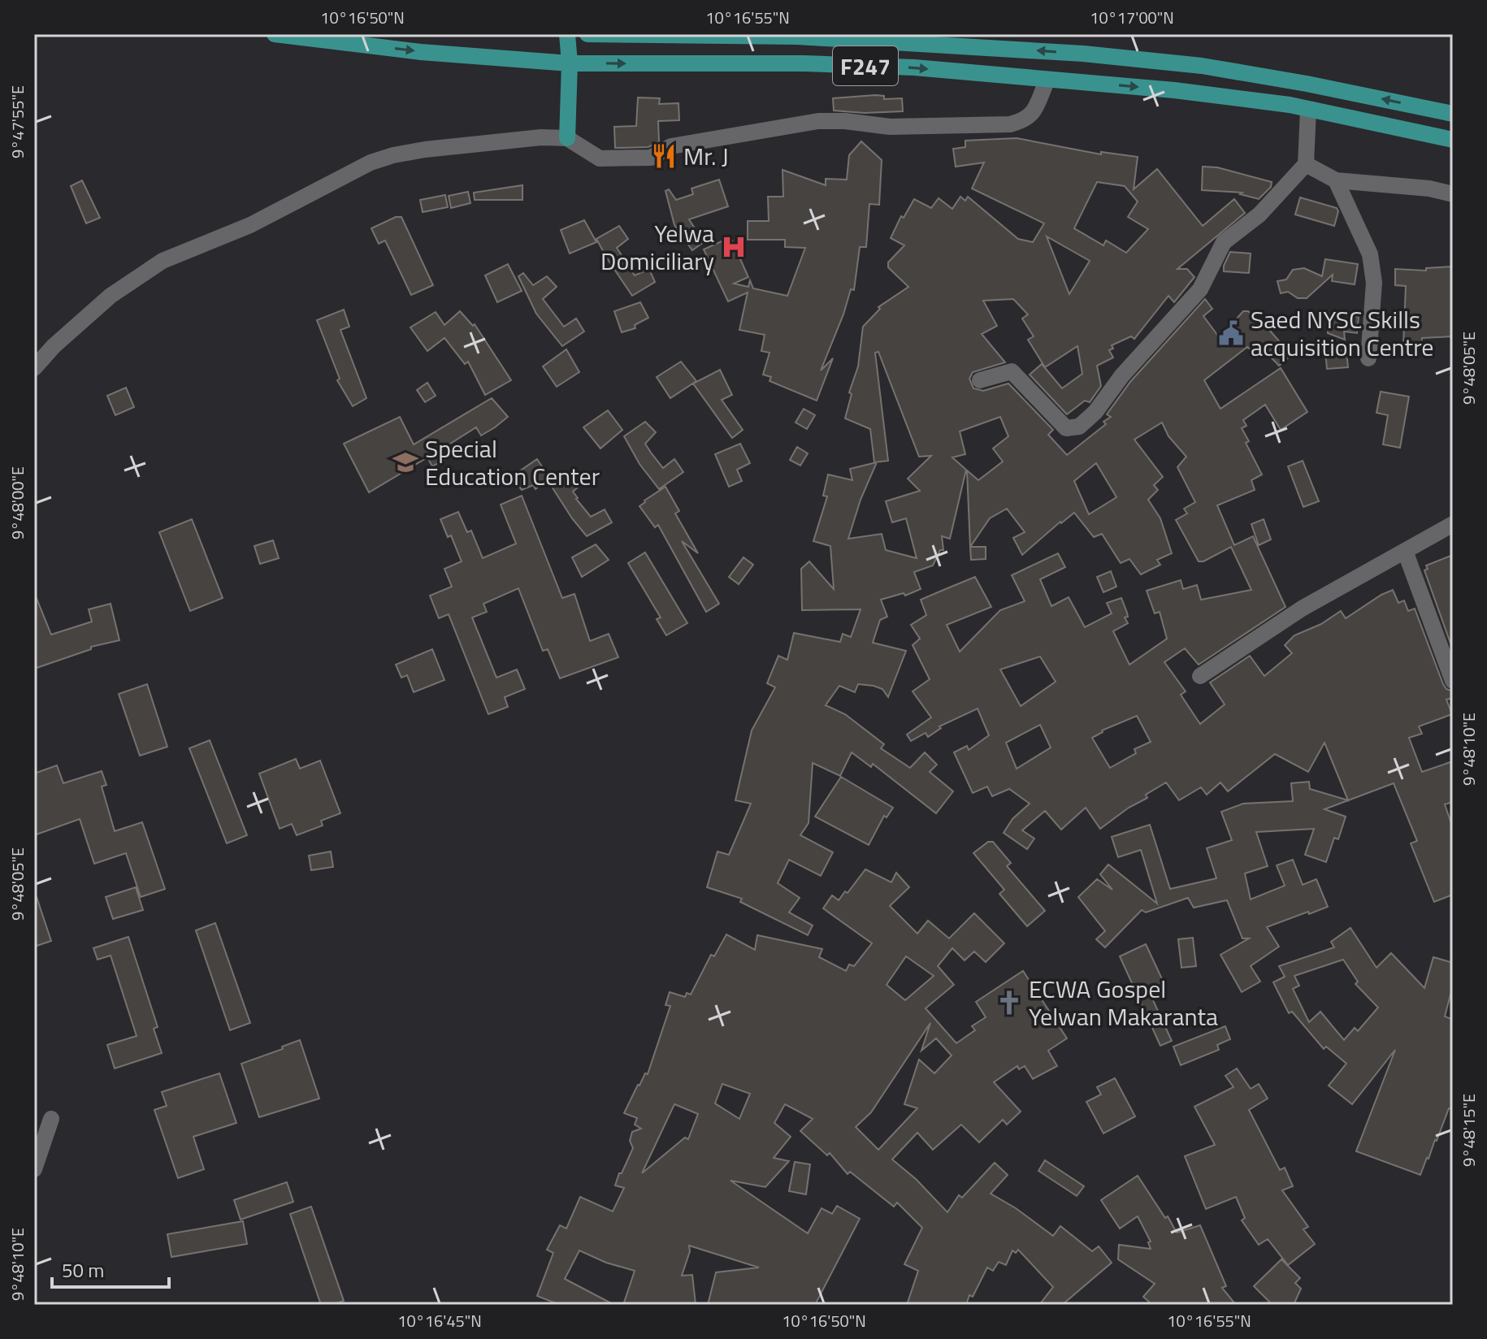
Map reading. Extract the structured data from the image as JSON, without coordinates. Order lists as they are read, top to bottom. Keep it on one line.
{"streets":{"main road":["F247"]},"places":{"restaurant":["Mr. J"],"hospital":["Yelwa Domiciliary"],"public building":["Saed NYSC Skills acquisition Centre"],"school or university":["Special Education Center"],"church":["ECWA Gospel Yelwan Makaranta"]},"scale_bar":"50 m","coordinates":["10°16'50\"N","10°16'55\"N","10°17'00\"N","9°47'55\"E","9°48'05\"E","9°48'00\"E","9°48'10\"E","9°48'15\"E","10°16'45\"N"]}
